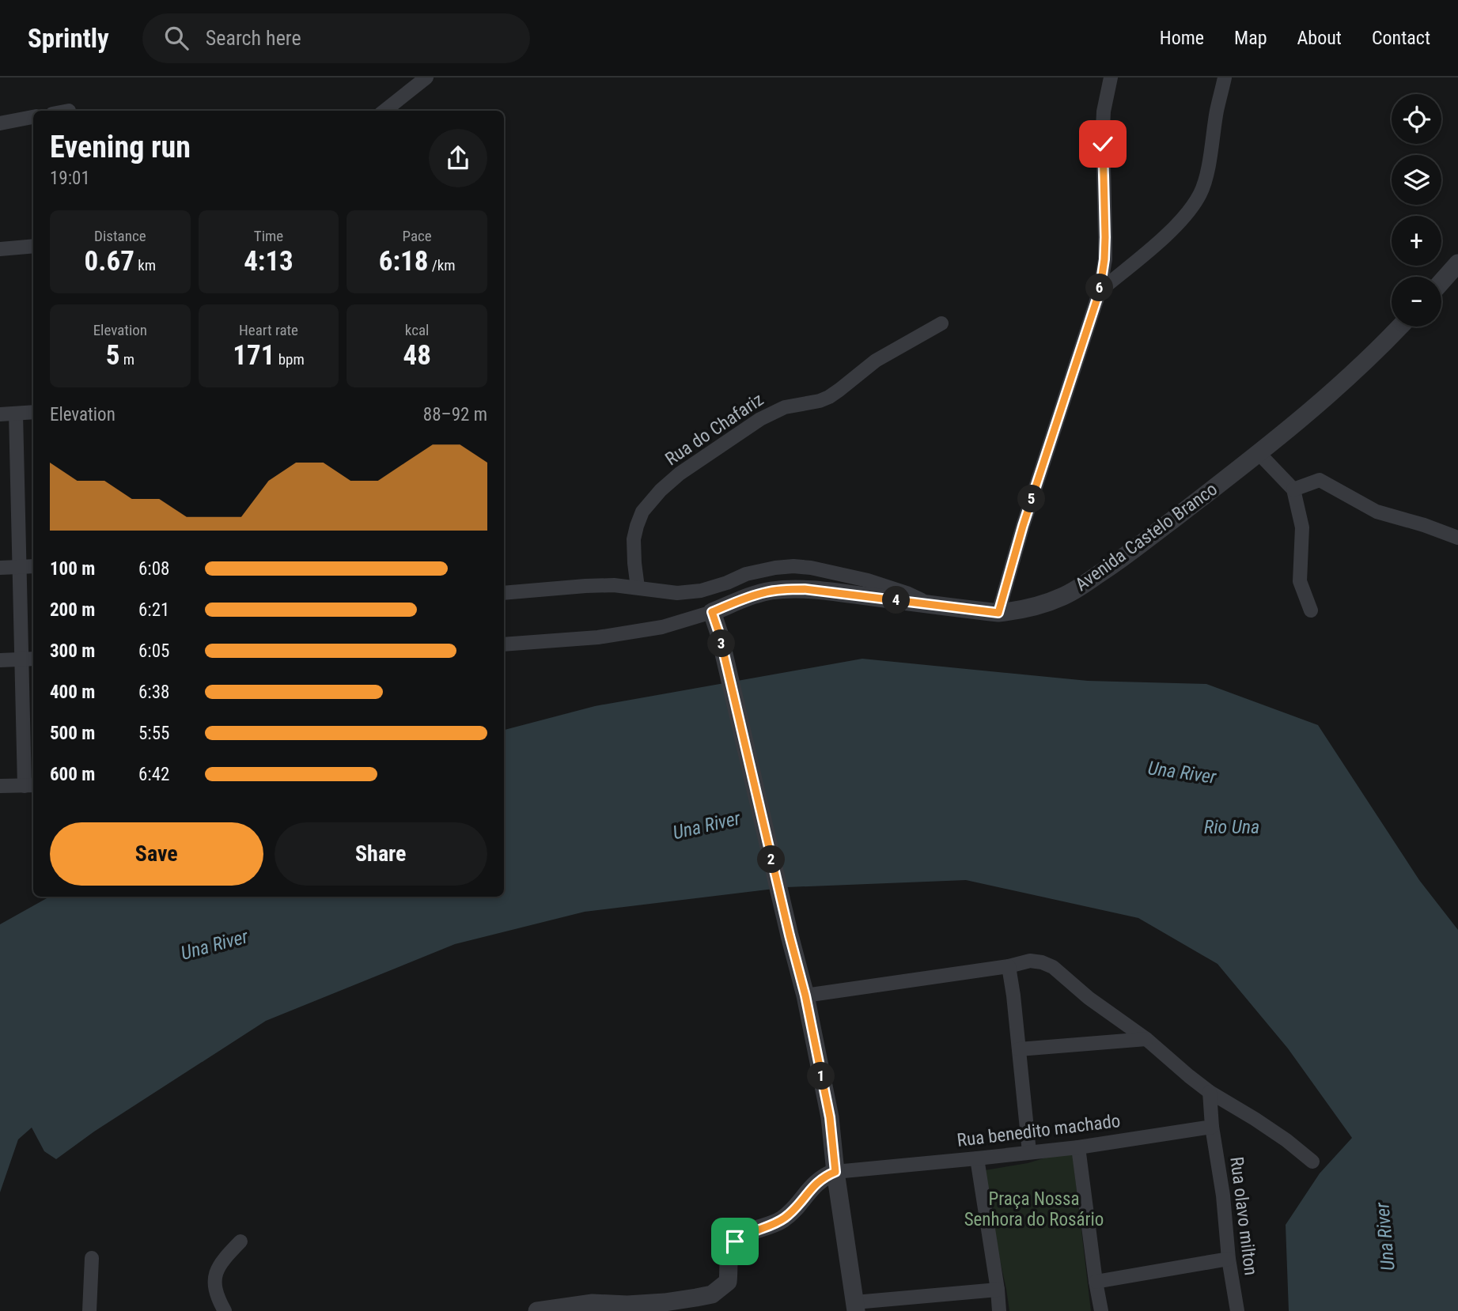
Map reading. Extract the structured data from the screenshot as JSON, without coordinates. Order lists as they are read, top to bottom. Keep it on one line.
{"streets":{"street":["Rua do Chafariz","Avenida Castelo Branco","Rua benedito machado","Rua olavo milton"]},"crossings":[["Rua benedito machado","Rua olavo milton"]],"water":["Una River","Rio Una"],"parks":["Praça Nossa Senhora do Rosário"],"page":{"header":"Sprintly","search":"Search here","nav":["Home","Map","About","Contact"],"map_buttons":["+","−"],"heading":["Evening run","19:01"],"stats":[["Distance","0.67 km"],["Time","4:13"],["Pace","6:18 /km"],["Elevation","5 m"],["Heart rate","171 bpm"],["kcal","48"]],"pins":["6","5","4","3","2","1"],"chart":["Elevation","88–92 m"],"list":[{"name":"100 m","note":"6:08"},{"name":"200 m","note":"6:21"},{"name":"300 m","note":"6:05"},{"name":"400 m","note":"6:38"},{"name":"500 m","note":"5:55"},{"name":"600 m","note":"6:42"}],"buttons":["Save","Share"]}}
